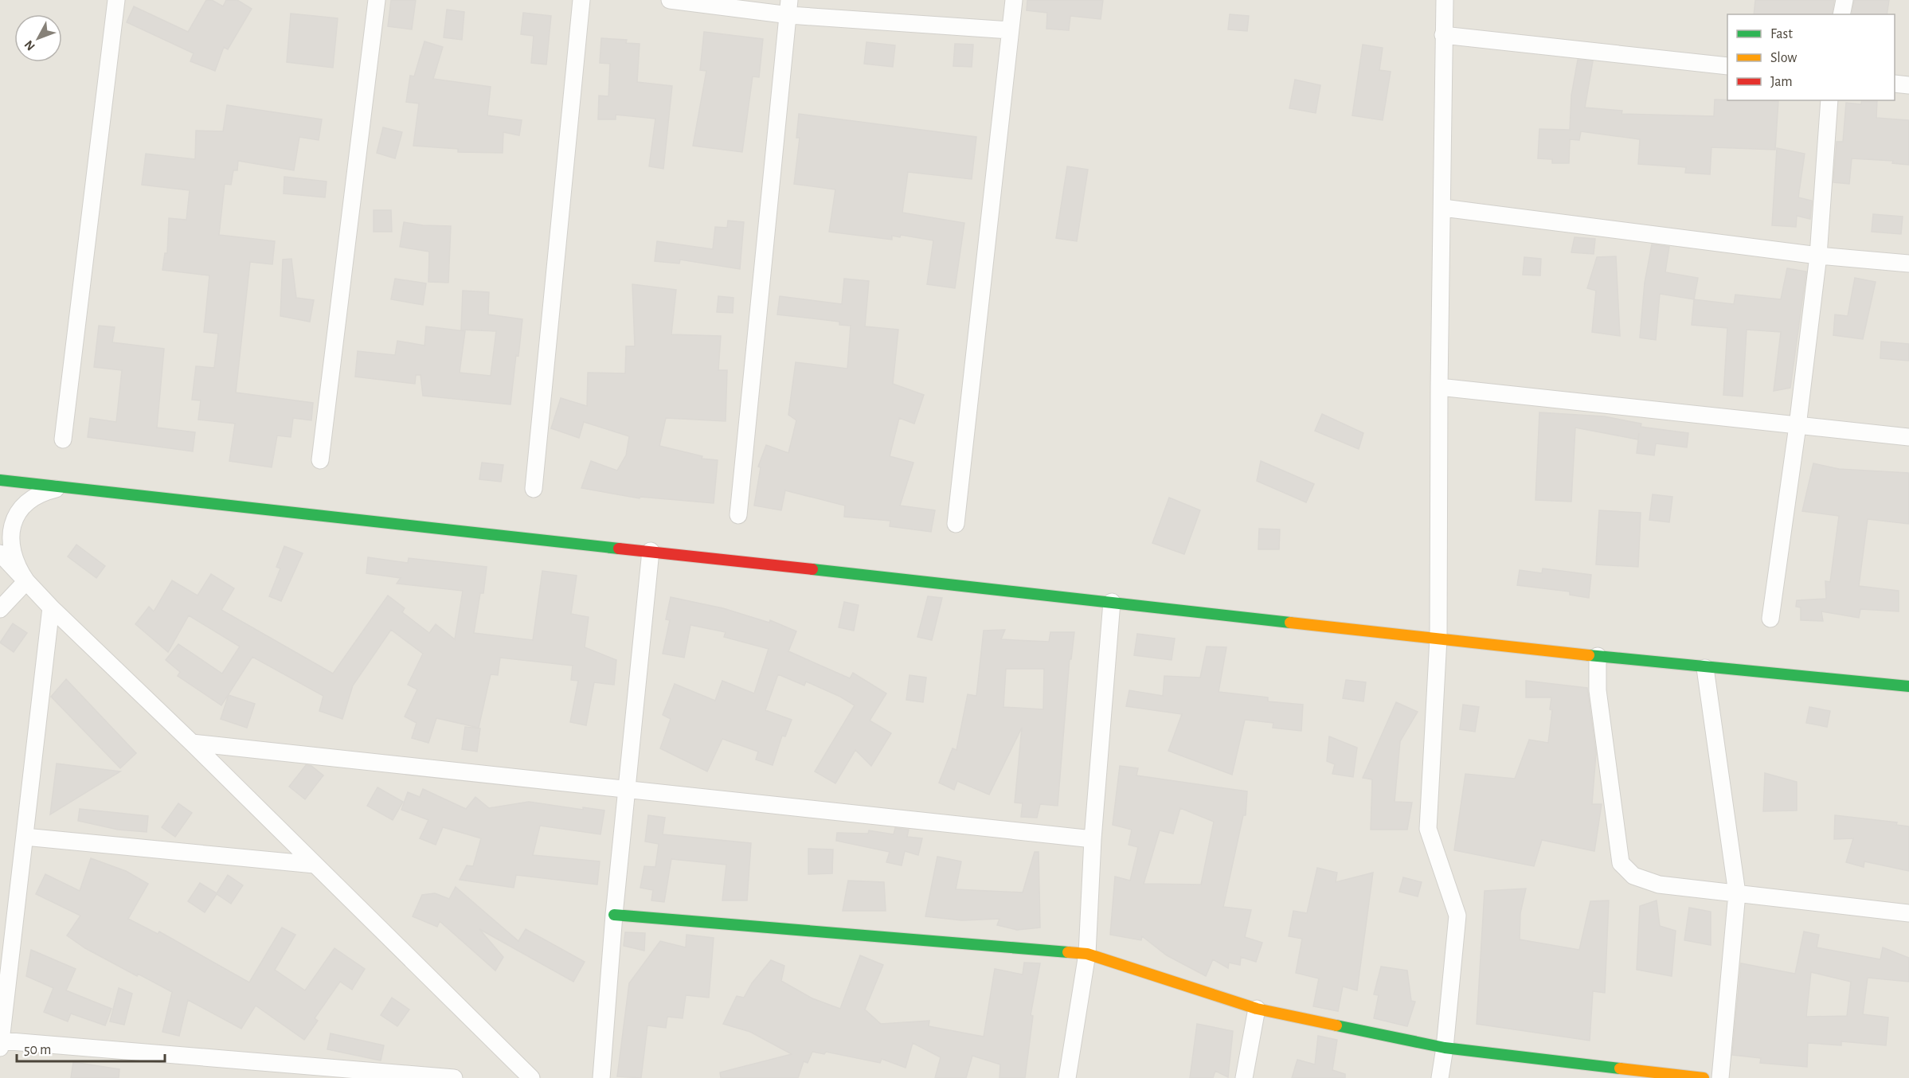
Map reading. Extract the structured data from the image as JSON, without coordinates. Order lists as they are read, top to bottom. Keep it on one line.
{"legend":["Fast","Slow","Jam"],"scale_bar":"50 m","north":"bottom left"}
